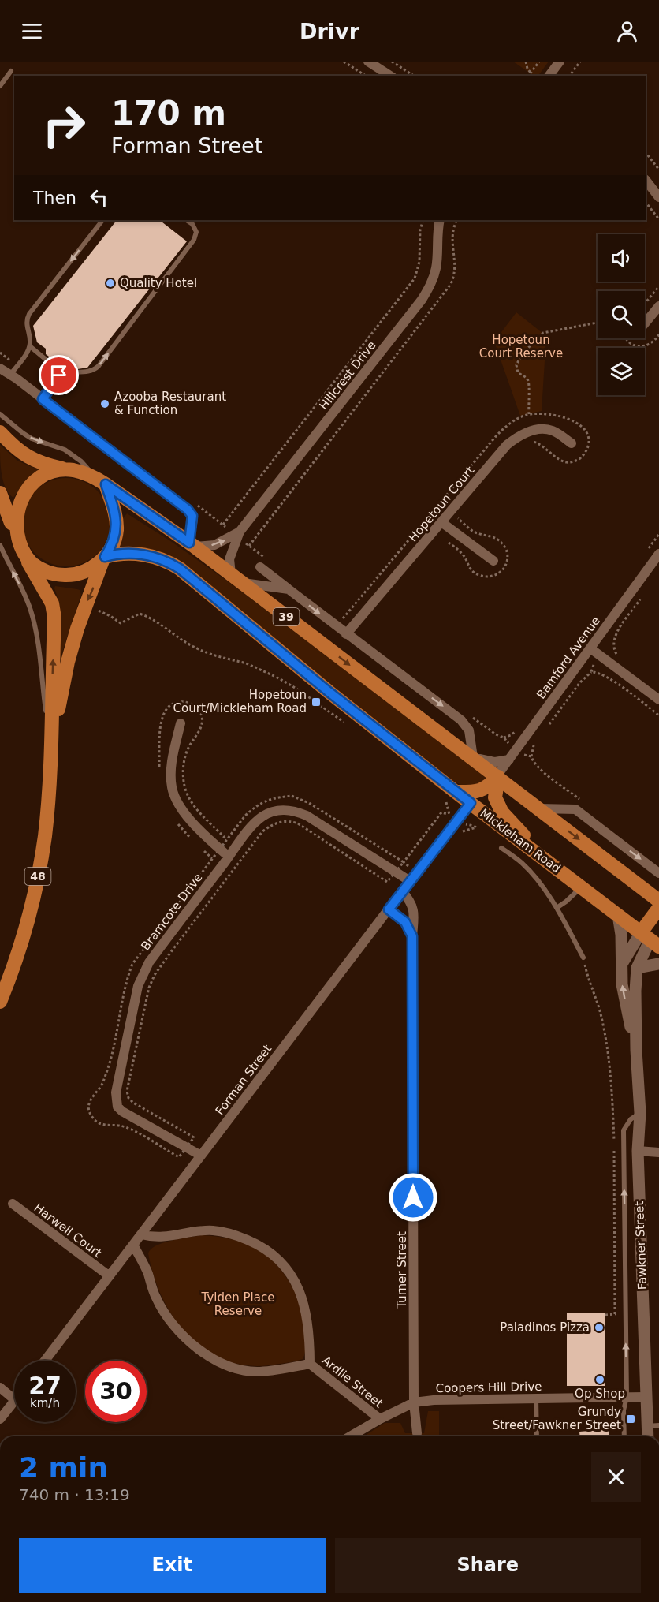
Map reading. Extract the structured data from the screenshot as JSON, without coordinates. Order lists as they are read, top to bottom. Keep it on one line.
{"streets":{"main road":["39","Mickleham Road","48"],"street":["Hillcrest Drive","Hopetoun Court","Bamford Avenue","Bramcote Drive","Forman Street","Harwell Court","Fawkner Street","Turner Street","Ardlie Street","Coopers Hill Drive"]},"crossings":[["Hillcrest Drive","39"],["39","Bamford Avenue"],["39","Mickleham Road"],["39","48"],["Mickleham Road","48"],["Mickleham Road","Forman Street"],["Mickleham Road","Fawkner Street"],["Bramcote Drive","Forman Street"],["Forman Street","Harwell Court"],["Forman Street","Turner Street"],["Fawkner Street","Coopers Hill Drive"],["Turner Street","Coopers Hill Drive"],["Ardlie Street","Coopers Hill Drive"]],"parks":["Hopetoun Court Reserve","Tylden Place Reserve"],"places":{"other":["Quality Hotel","Azooba Restaurant & Function","Paladinos Pizza","Op Shop"],"transit":["Hopetoun Court/Mickleham Road","Grundy Street/Fawkner Street"]},"page":{"header":"Drivr","turn":["170 m","Forman Street"],"then":"Then","speed":"27 km/h","limit":"30","heading":["2 min","740 m · 13:19"],"buttons":["Exit","Share"]}}
